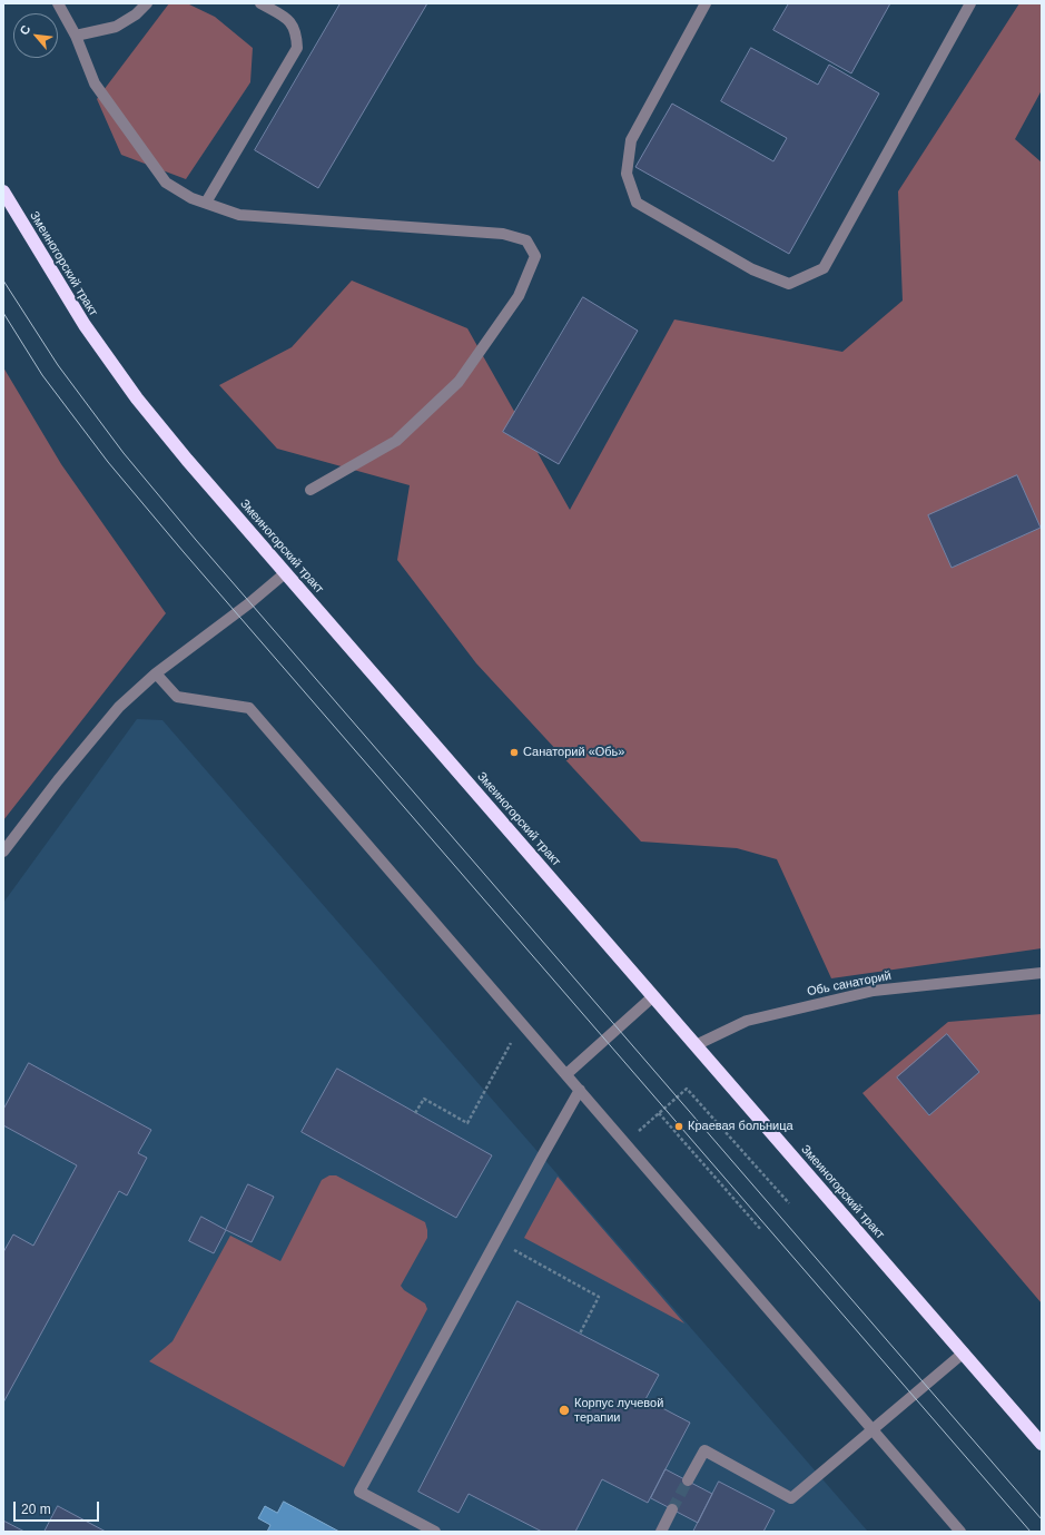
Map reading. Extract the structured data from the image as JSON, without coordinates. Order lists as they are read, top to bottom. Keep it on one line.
{"streets":{"highway":["Змеиногорский тракт"],"street":["Обь санаторий"]},"crossings":[["Змеиногорский тракт","Обь санаторий"]],"places":["Санаторий «Обь»","Краевая больница","Корпус лучевой терапии"],"scale_bar":"20 m","north":"top left"}
